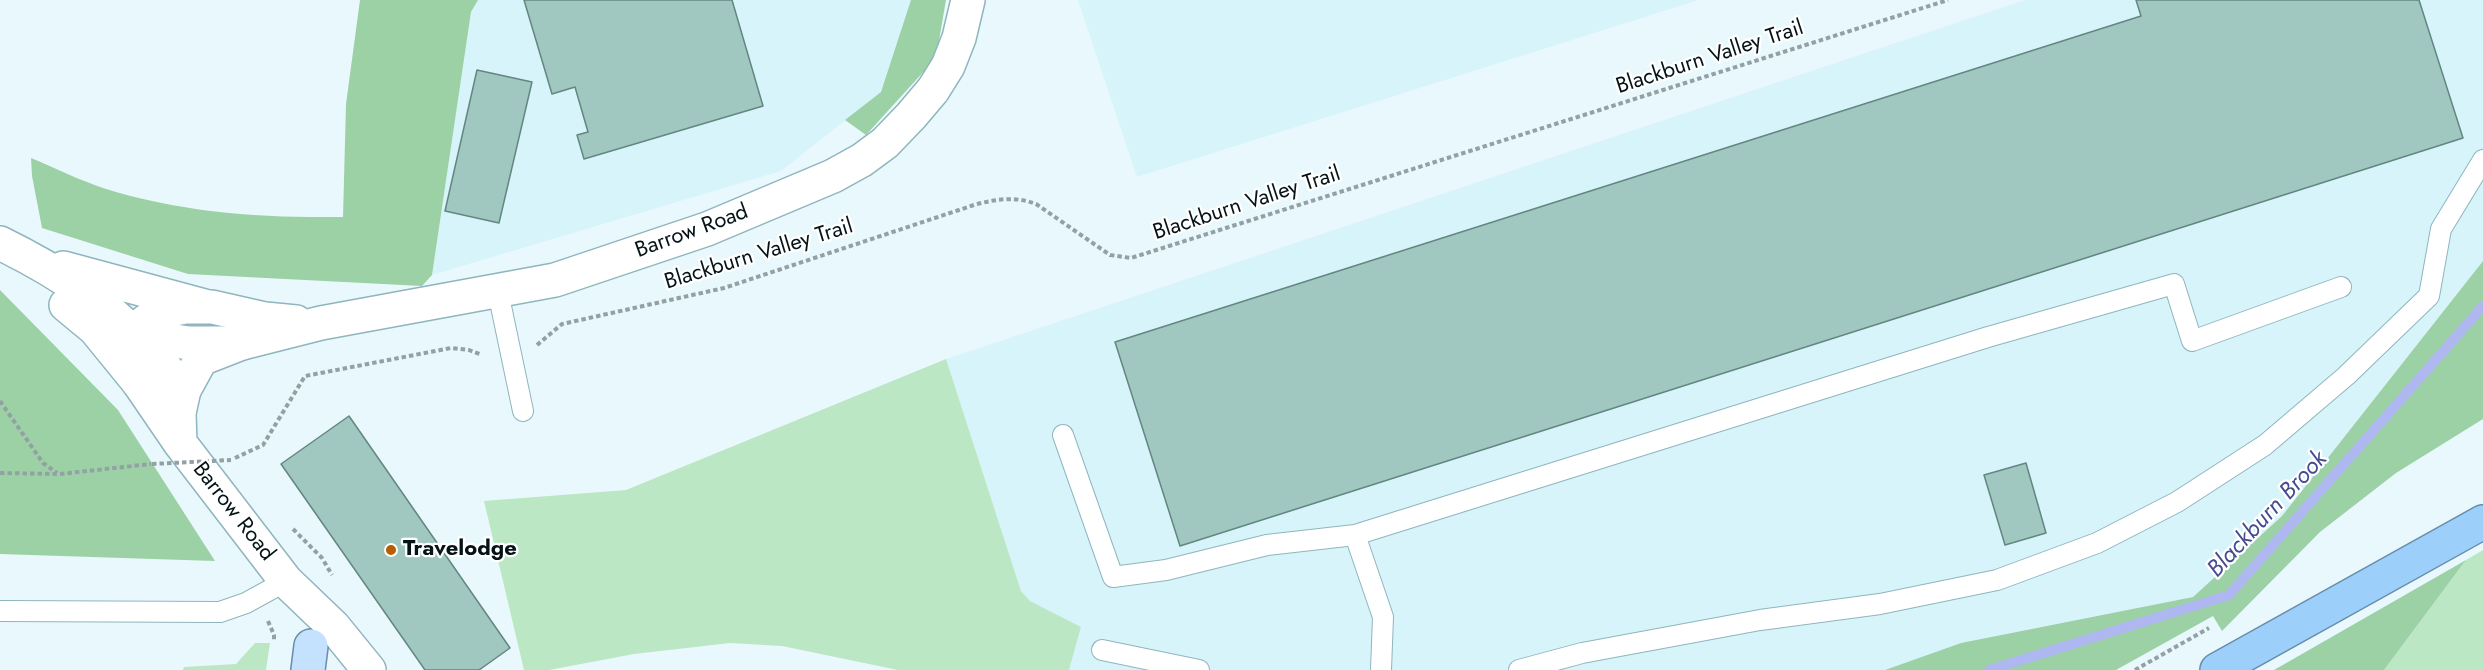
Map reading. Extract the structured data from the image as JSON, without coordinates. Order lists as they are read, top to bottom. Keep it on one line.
{"streets":{"street":["Barrow Road"],"path":["Blackburn Valley Trail"]},"water":["Blackburn Brook"],"places":["Travelodge"]}
